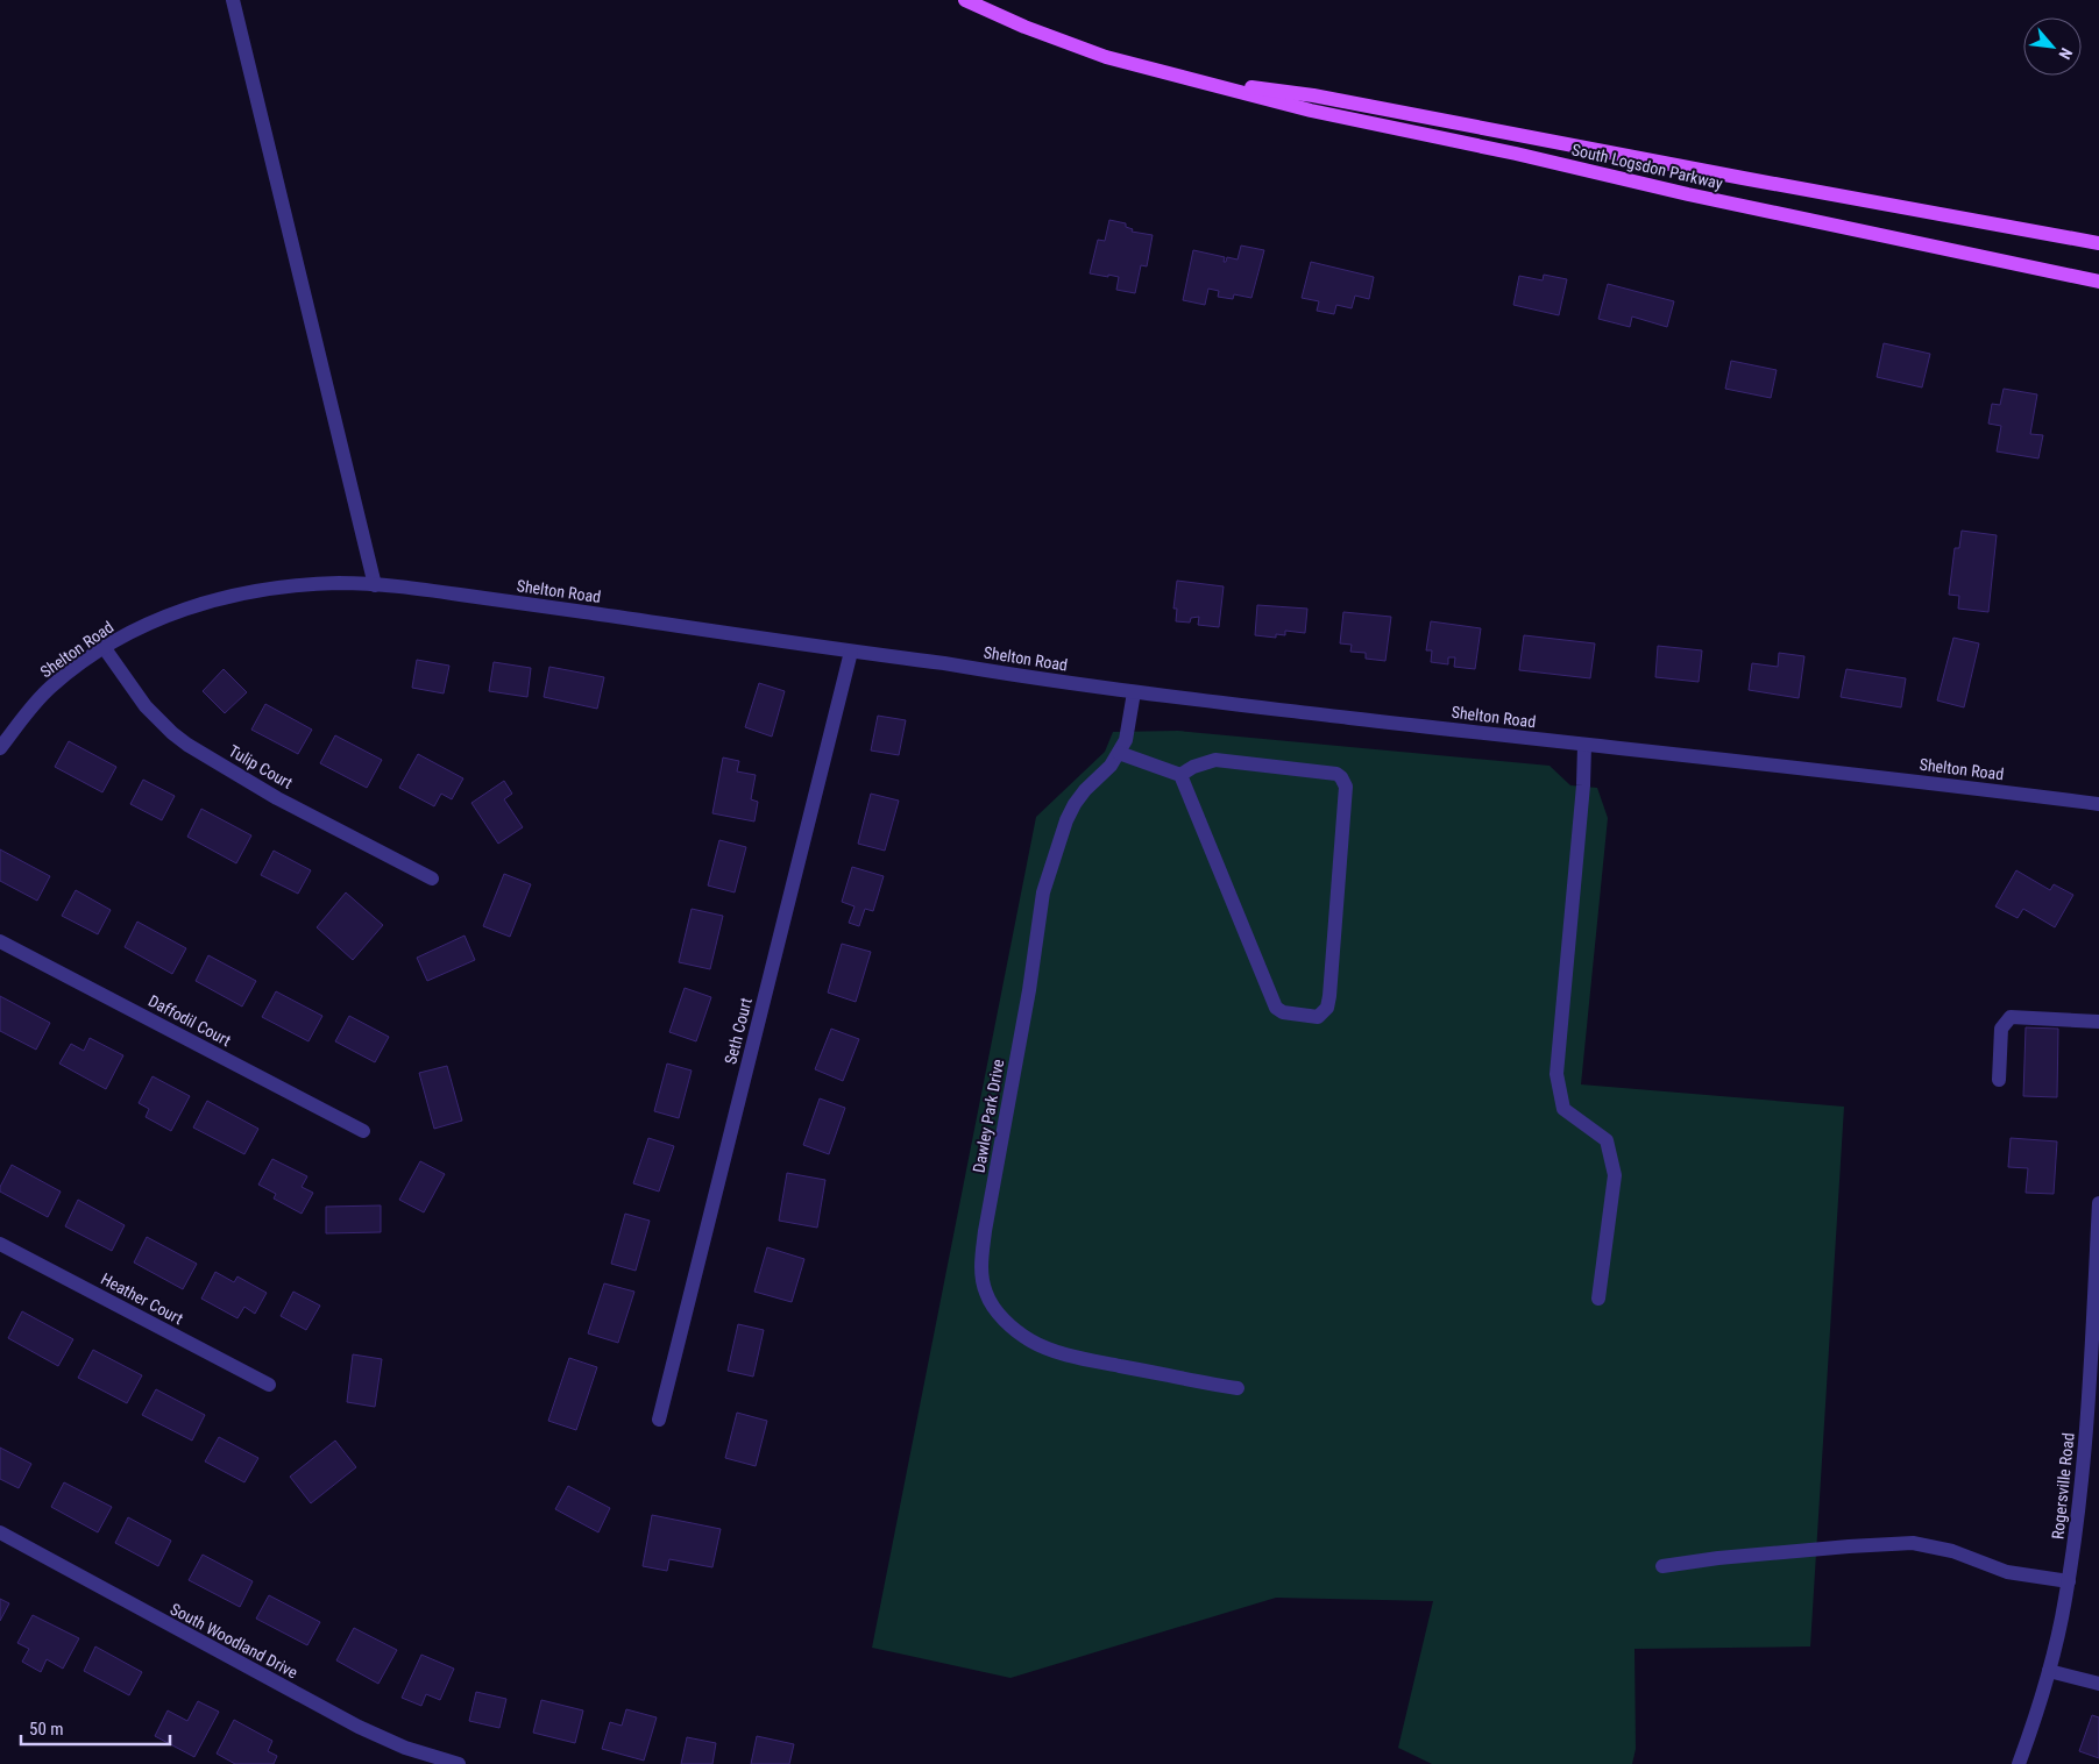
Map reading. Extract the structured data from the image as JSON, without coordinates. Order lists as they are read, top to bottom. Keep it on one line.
{"streets":{"main road":["South Logsdon Parkway"],"street":["Shelton Road","Tulip Court","Daffodil Court","Seth Court","Dawley Park Drive","Heather Court","Rogersville Road","South Woodland Drive"]},"crossings":[["Shelton Road","Tulip Court"],["Shelton Road","Seth Court"],["Shelton Road","Dawley Park Drive"]],"scale_bar":"50 m","north":"bottom right"}
